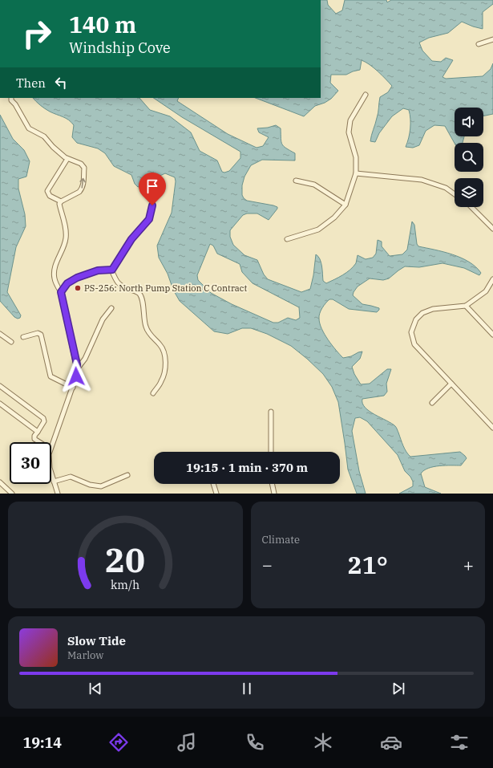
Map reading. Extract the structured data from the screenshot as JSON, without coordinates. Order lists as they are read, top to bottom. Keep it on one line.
{"places":["PS-256: North Pump Station C Contract"],"page":{"turn":["140 m","Windship Cove"],"then":"Then","limit":"30","trip":"19:15 · 1 min · 370 m","tile":"Climate","heat":["−","21°","+"],"song":["Slow Tide","Marlow"],"tabs":"19:14","gauge":["20","km/h"]}}
